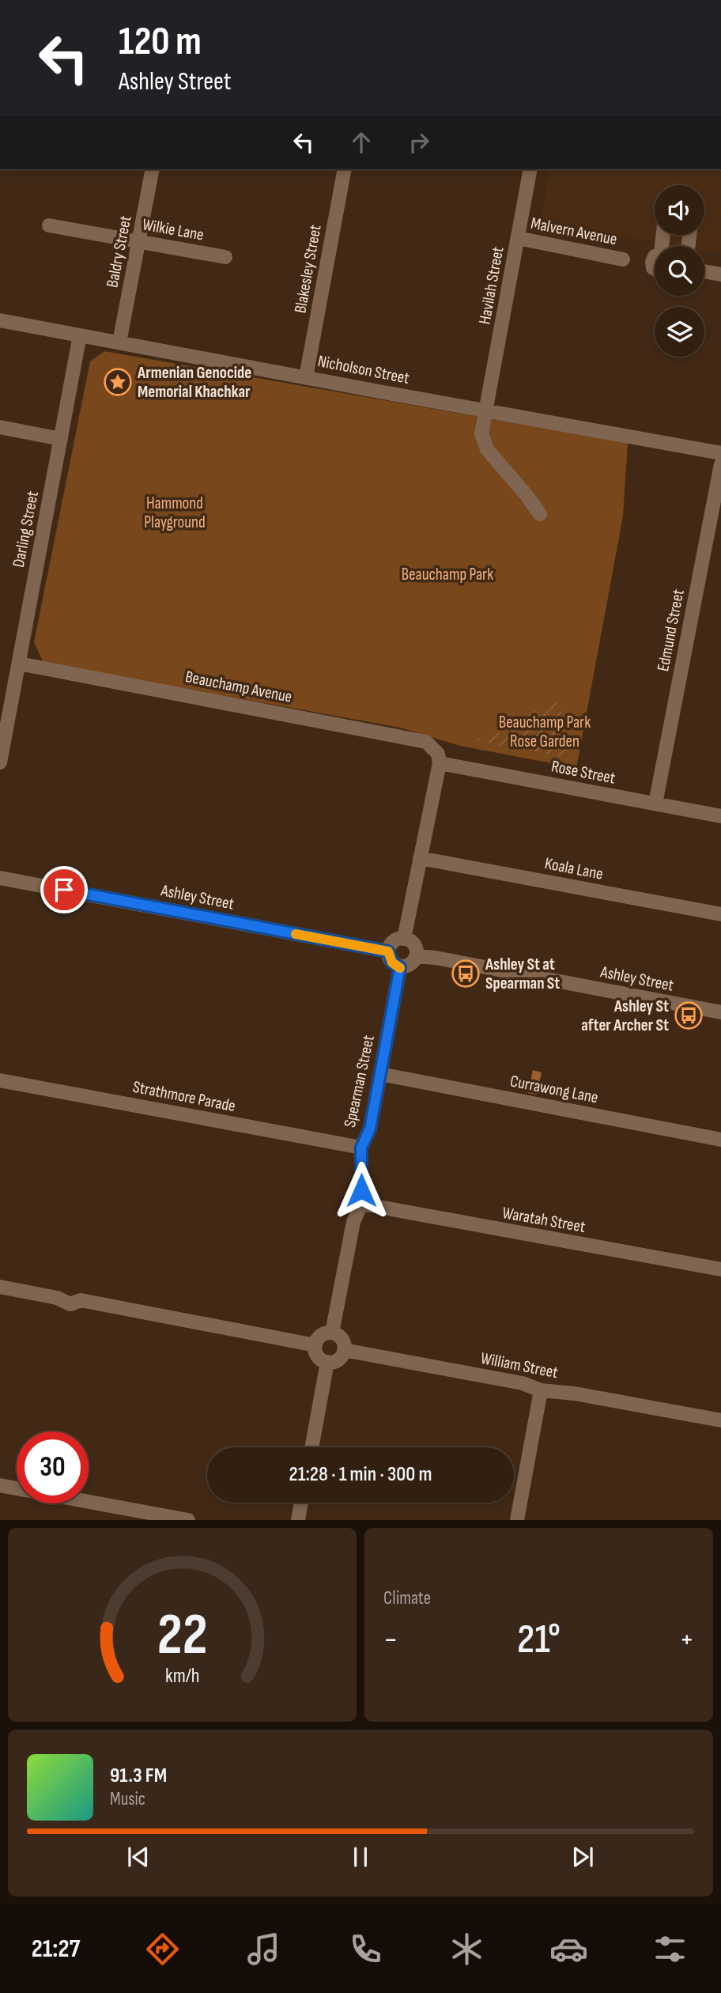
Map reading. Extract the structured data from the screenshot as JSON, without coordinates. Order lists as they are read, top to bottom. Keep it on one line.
{"streets":{"street":["Wilkie Lane","Malvern Avenue","Baldry Street","Blakesley Street","Havilah Street","Nicholson Street","Darling Street","Edmund Street","Beauchamp Avenue","Rose Street","Koala Lane","Ashley Street","Spearman Street","Currawong Lane","Strathmore Parade","Waratah Street","William Street"]},"crossings":[["Wilkie Lane","Baldry Street"],["Malvern Avenue","Havilah Street"],["Baldry Street","Nicholson Street"],["Blakesley Street","Nicholson Street"],["Havilah Street","Nicholson Street"],["Nicholson Street","Darling Street"],["Darling Street","Beauchamp Avenue"],["Edmund Street","Rose Street"],["Beauchamp Avenue","Rose Street"],["Ashley Street","Spearman Street"],["Spearman Street","Currawong Lane"],["Spearman Street","Strathmore Parade"],["Spearman Street","Waratah Street"],["Spearman Street","William Street"]],"parks":["Hammond Playground","Beauchamp Park","Beauchamp Park Rose Garden"],"places":{"place":["Armenian Genocide Memorial Khachkar"],"bus stop":["Ashley St at Spearman St","Ashley St after Archer St"]},"page":{"turn":["120 m","Ashley Street"],"limit":"30","trip":"21:28 · 1 min · 300 m","tile":"Climate","heat":["−","21°","+"],"song":["91.3 FM","Music"],"tabs":"21:27","gauge":["22","km/h"]}}
